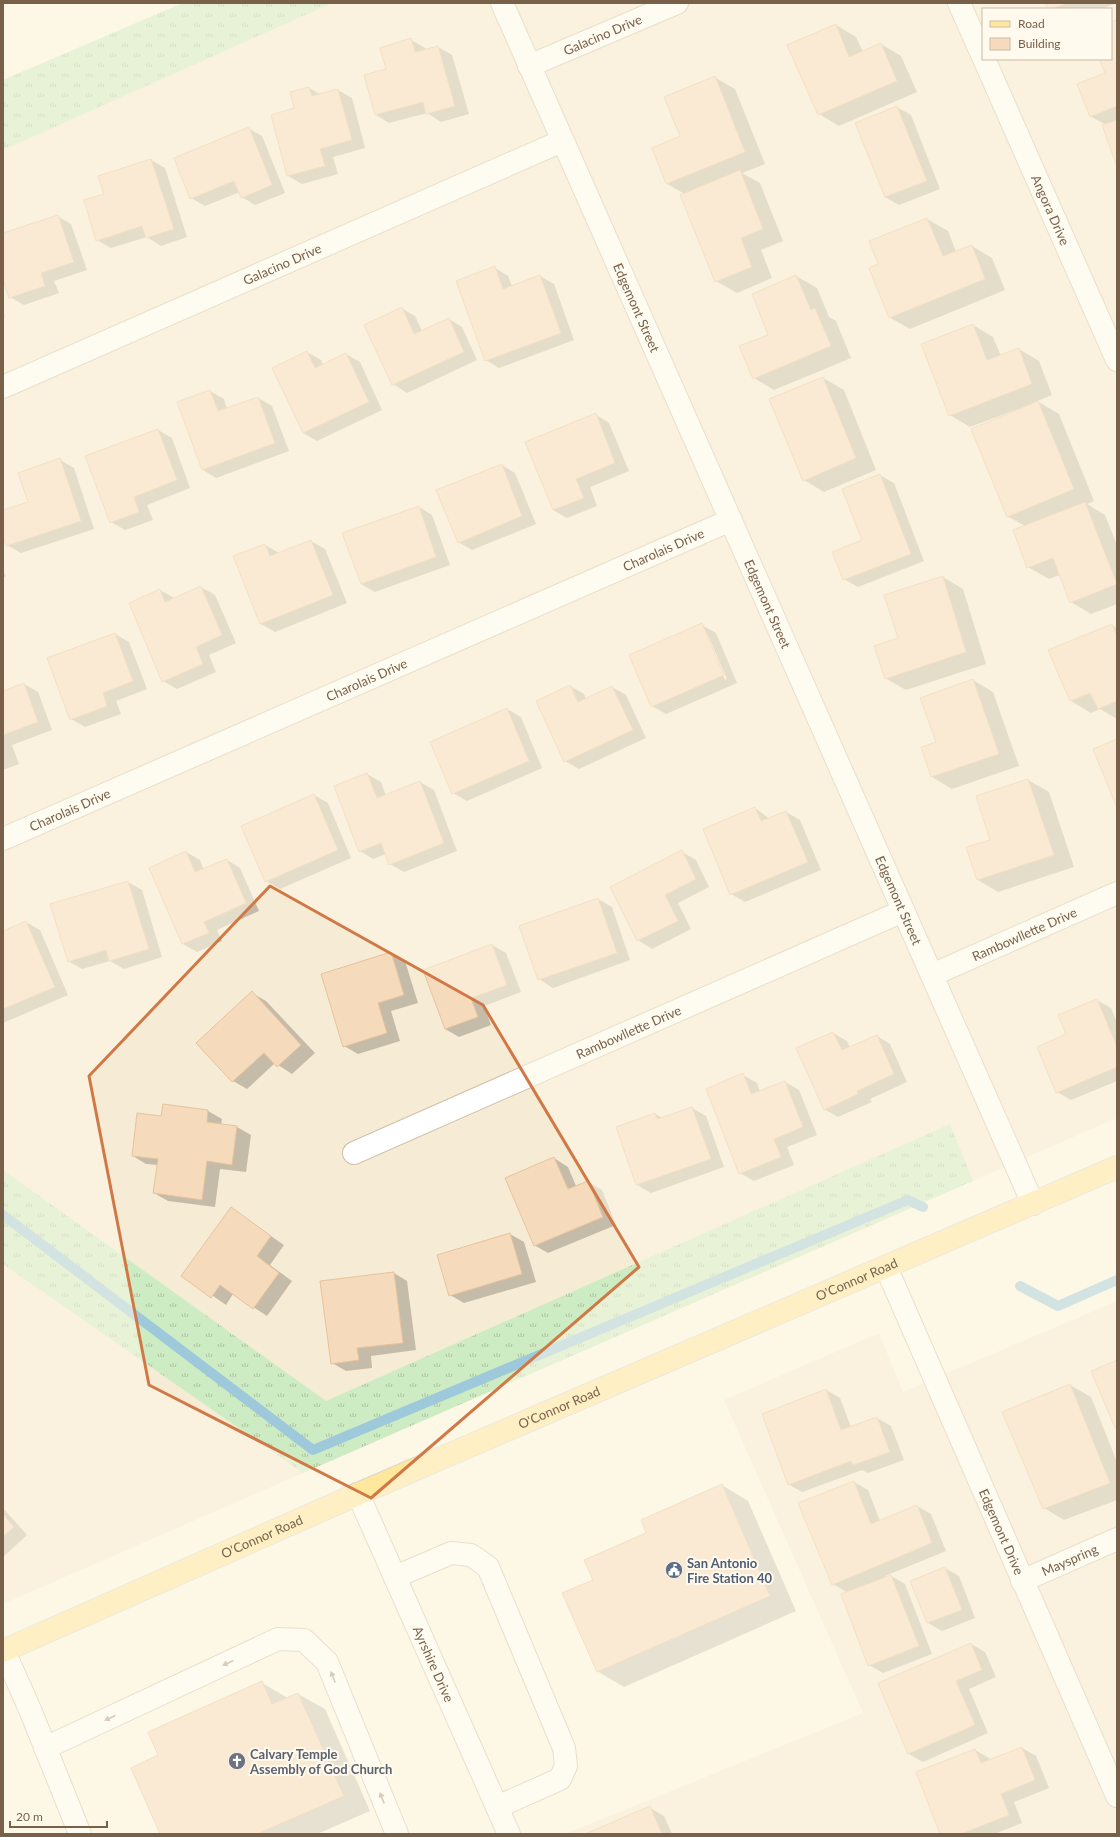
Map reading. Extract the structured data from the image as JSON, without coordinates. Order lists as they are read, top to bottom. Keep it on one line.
{"streets":{"main road":["O'Connor Road"],"street":["Galacino Drive","Angora Drive","Edgemont Street","Charolais Drive","Rambowllette Drive","Edgemont Drive","Mayspring","Ayrshire Drive"]},"crossings":[["Galacino Drive","Edgemont Street"],["Edgemont Street","Charolais Drive"],["Edgemont Street","Rambowllette Drive"],["Edgemont Street","O'Connor Road"],["O'Connor Road","Edgemont Drive"],["O'Connor Road","Ayrshire Drive"],["Edgemont Drive","Mayspring"]],"places":{"public building":["San Antonio Fire Station 40"],"church":["Calvary Temple Assembly of God Church"]},"legend":["Road","Building"],"scale_bar":"20 m"}
